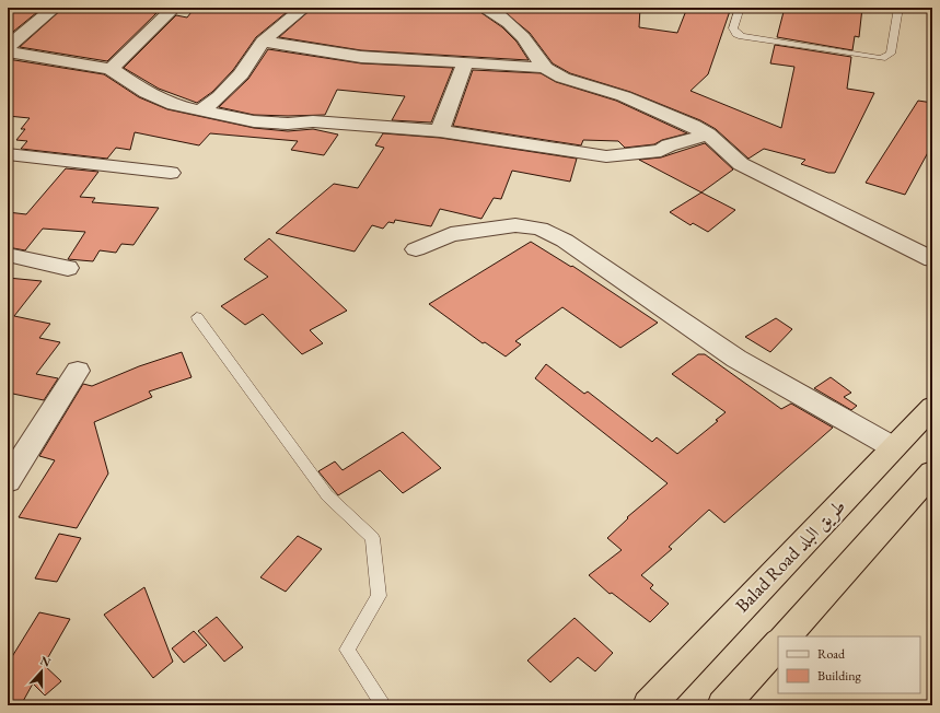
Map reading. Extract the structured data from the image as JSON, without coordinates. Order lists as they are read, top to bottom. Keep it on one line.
{"streets":{"highway":["Balad Road طريق البلد"]},"legend":["Road","Building"],"north":"top"}
